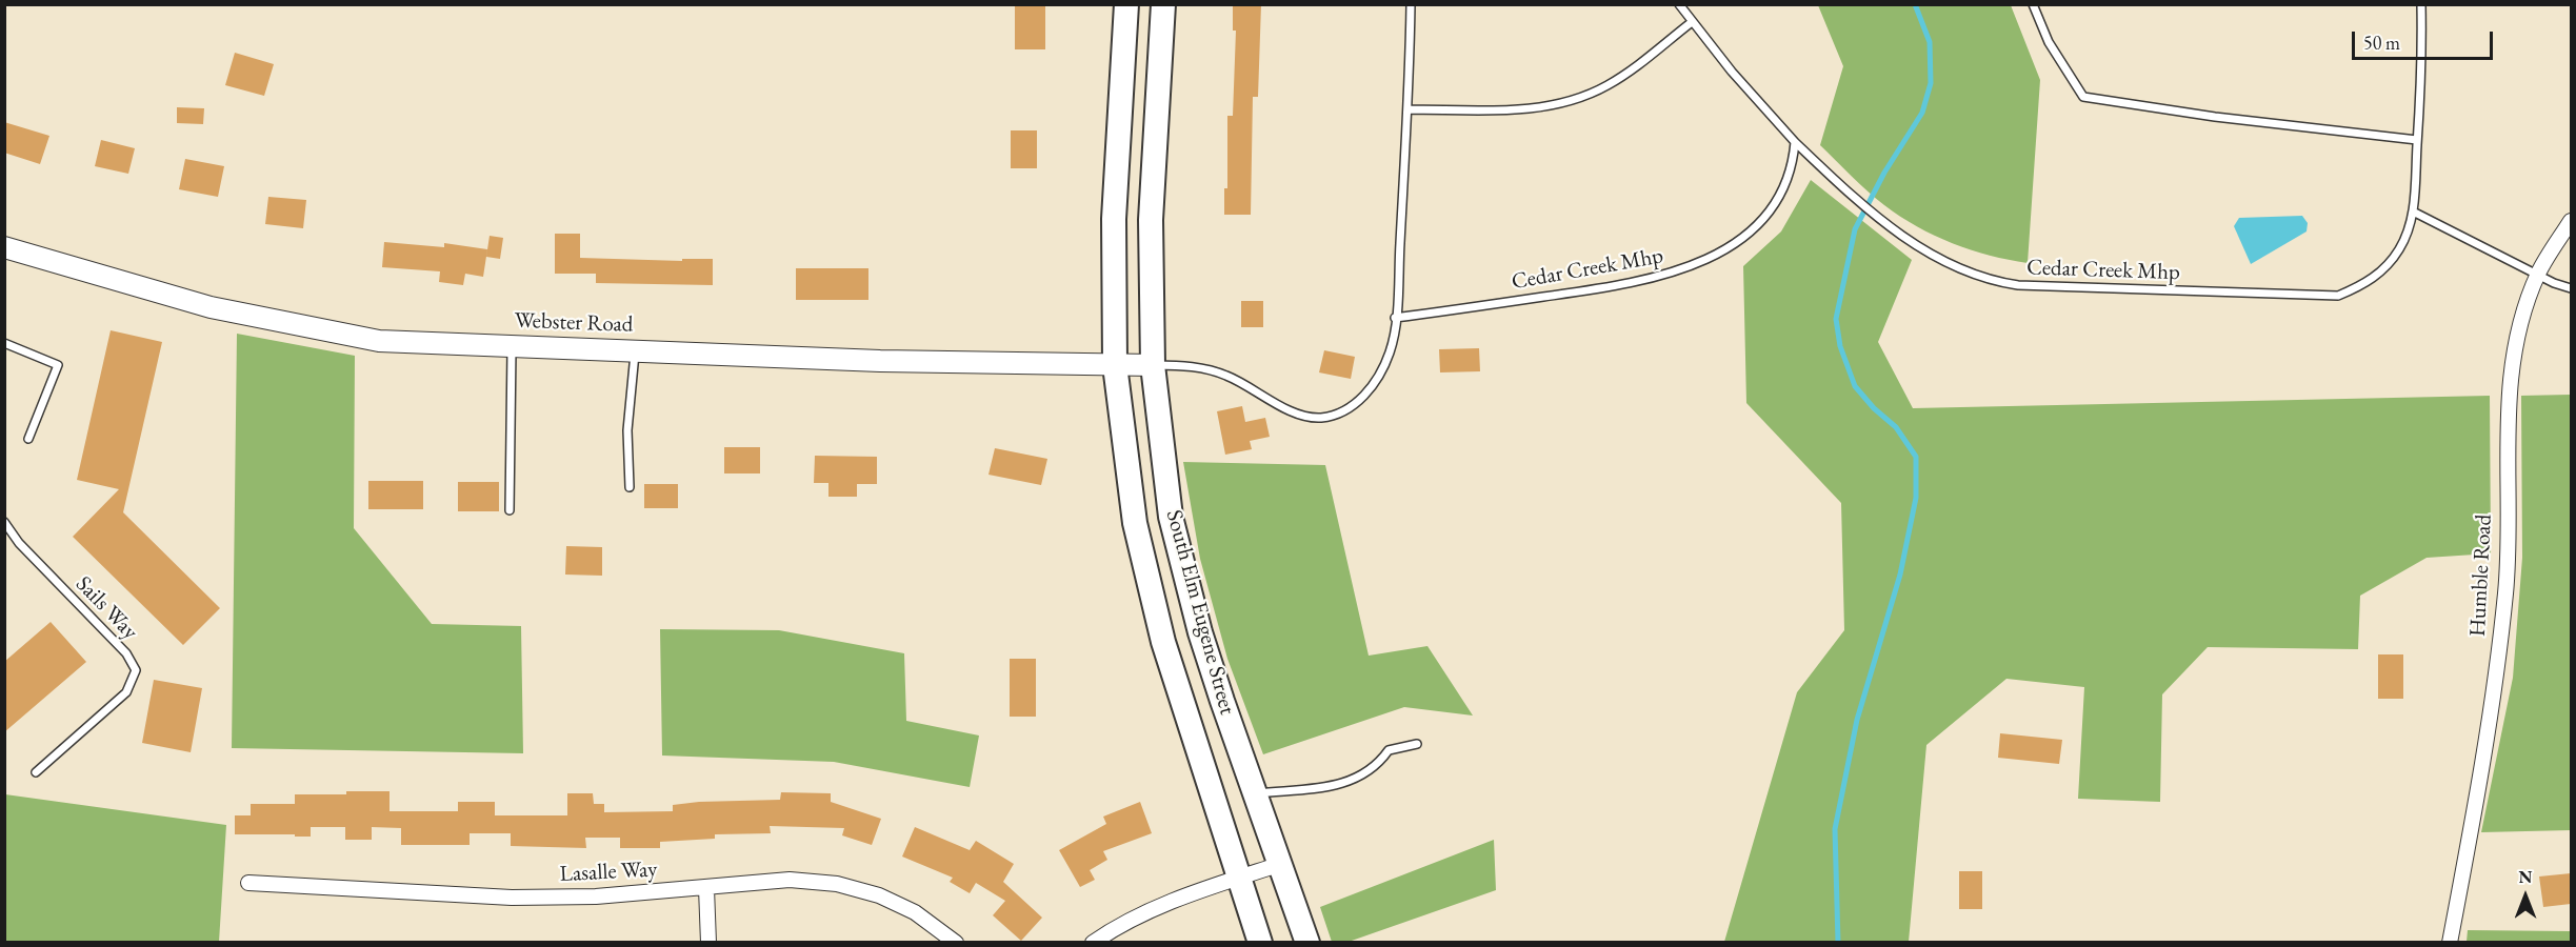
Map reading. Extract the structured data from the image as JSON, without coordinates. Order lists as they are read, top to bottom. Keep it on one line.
{"streets":{"main road":["South Elm Eugene Street"],"street":["Webster Road","Humble Road","Lasalle Way"],"lane":["Cedar Creek Mhp","Sails Way"]},"crossings":[["Webster Road","South Elm Eugene Street"]],"scale_bar":"50 m","north":"top"}
